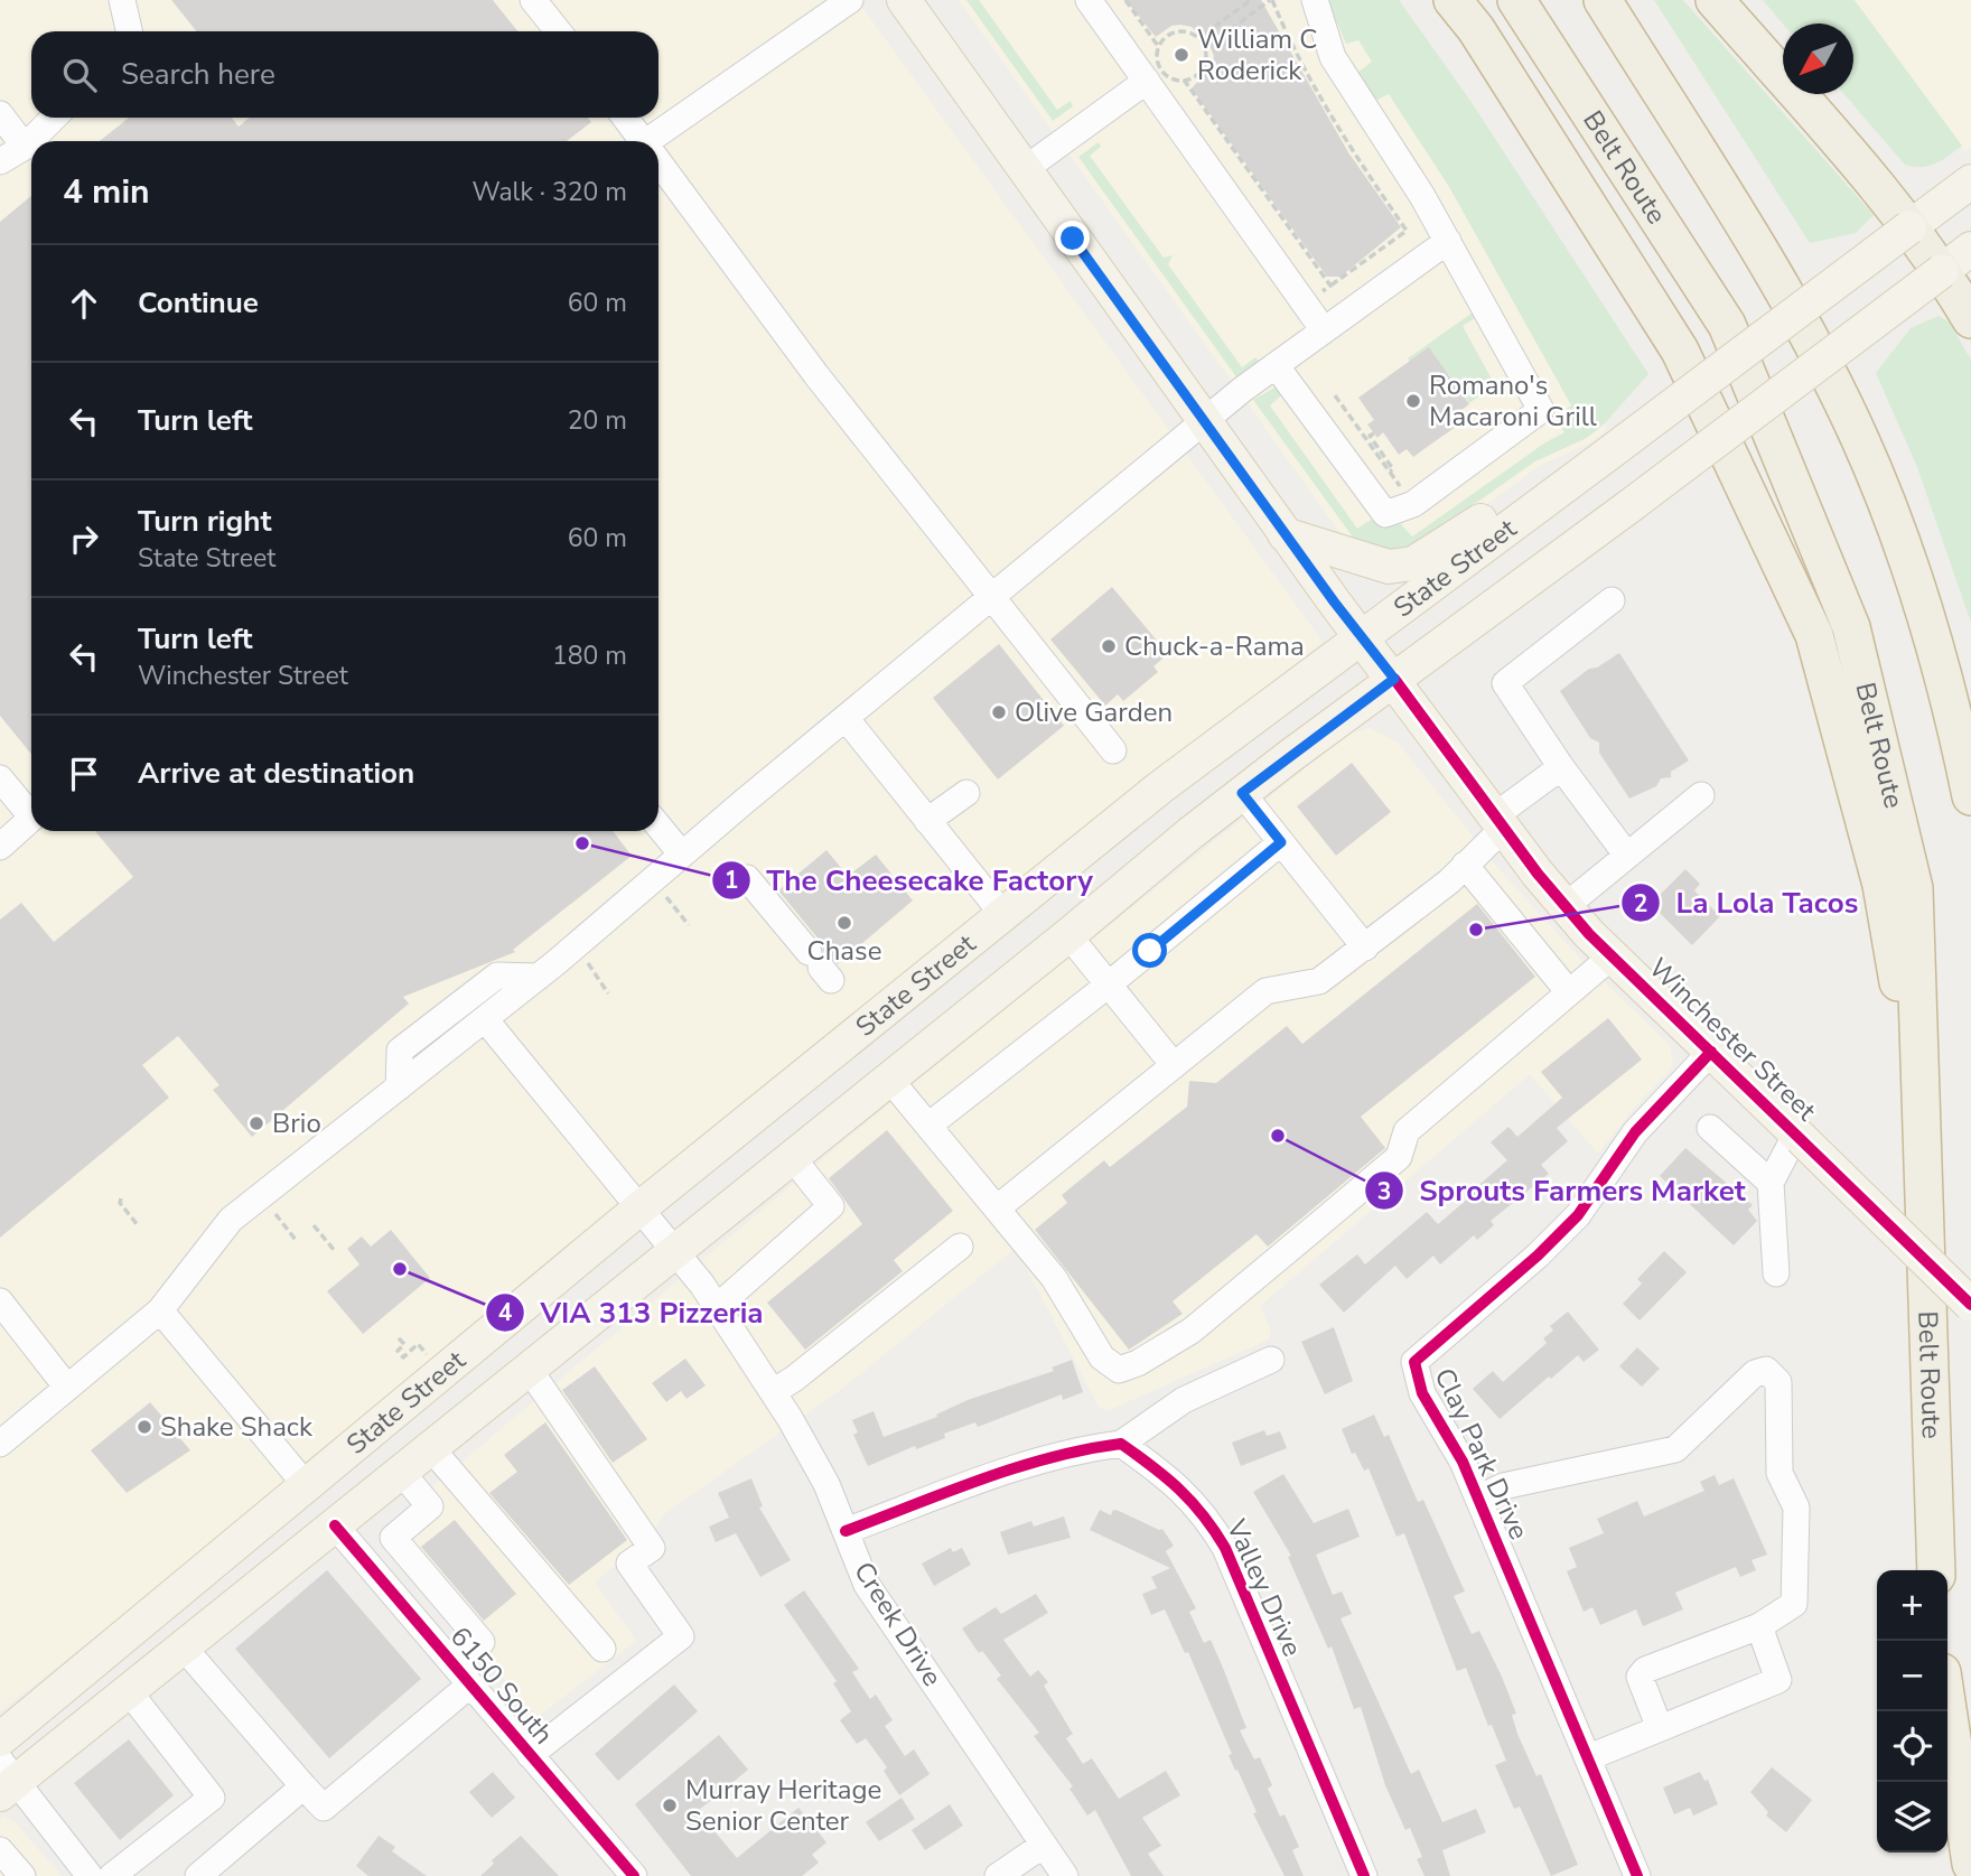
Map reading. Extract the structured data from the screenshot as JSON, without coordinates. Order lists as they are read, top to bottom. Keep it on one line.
{"streets":{"highway":["Belt Route"],"main road":["State Street","Winchester Street"],"street":["Clay Park Drive","Valley Drive","Creek Drive","6150 South"]},"crossings":[["State Street","Winchester Street"],["State Street","Creek Drive"],["State Street","6150 South"],["Winchester Street","Clay Park Drive"]],"places":["William C Roderick","Romano's Macaroni Grill","Chuck-a-Rama","Olive Garden","The Cheesecake Factory","Chase","La Lola Tacos","Brio","Sprouts Farmers Market","VIA 313 Pizzeria","Shake Shack","Murray Heritage Senior Center"],"north":"bottom left","page":{"search":"Search here","heading":["4 min","Walk · 320 m"],"list":[["Continue","60 m"],["Turn left","20 m"],["Turn right","State Street","60 m"],["Turn left","Winchester Street","180 m"],"Arrive at destination"],"map_buttons":["+","−"]}}
